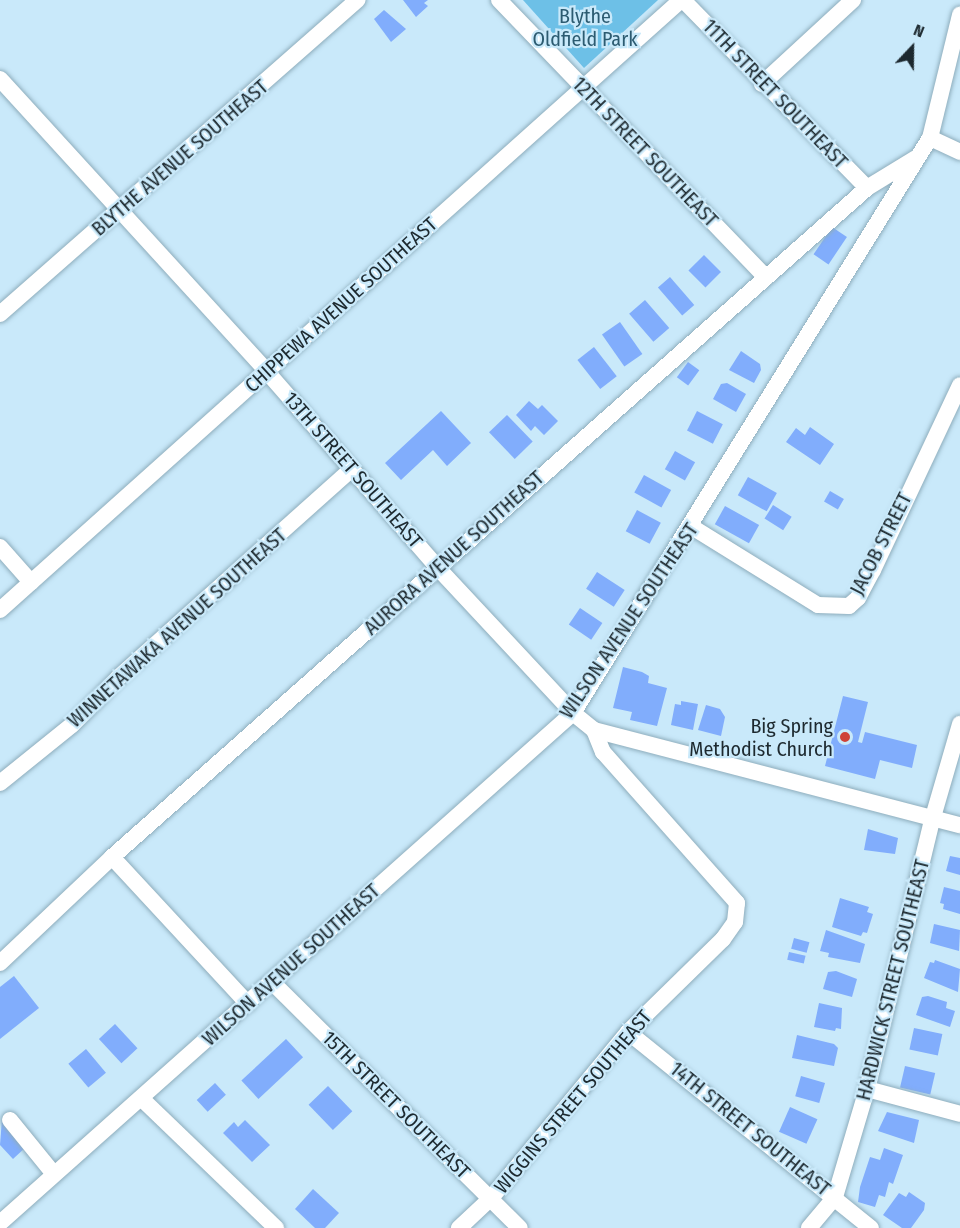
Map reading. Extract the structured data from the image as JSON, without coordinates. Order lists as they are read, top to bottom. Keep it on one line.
{"streets":{"street":["11TH STREET SOUTHEAST","12TH STREET SOUTHEAST","BLYTHE AVENUE SOUTHEAST","CHIPPEWA AVENUE SOUTHEAST","13TH STREET SOUTHEAST","JACOB STREET","AURORA AVENUE SOUTHEAST","WILSON AVENUE SOUTHEAST","WINNETAWAKA AVENUE SOUTHEAST","HARDWICK STREET SOUTHEAST","WIGGINS STREET SOUTHEAST","15TH STREET SOUTHEAST","14TH STREET SOUTHEAST"]},"crossings":[["11TH STREET SOUTHEAST","CHIPPEWA AVENUE SOUTHEAST"],["11TH STREET SOUTHEAST","AURORA AVENUE SOUTHEAST"],["12TH STREET SOUTHEAST","CHIPPEWA AVENUE SOUTHEAST"],["12TH STREET SOUTHEAST","AURORA AVENUE SOUTHEAST"],["BLYTHE AVENUE SOUTHEAST","13TH STREET SOUTHEAST"],["CHIPPEWA AVENUE SOUTHEAST","13TH STREET SOUTHEAST"],["13TH STREET SOUTHEAST","AURORA AVENUE SOUTHEAST"],["13TH STREET SOUTHEAST","WILSON AVENUE SOUTHEAST"],["13TH STREET SOUTHEAST","WINNETAWAKA AVENUE SOUTHEAST"],["13TH STREET SOUTHEAST","WIGGINS STREET SOUTHEAST"],["JACOB STREET","WILSON AVENUE SOUTHEAST"],["AURORA AVENUE SOUTHEAST","WILSON AVENUE SOUTHEAST"],["WILSON AVENUE SOUTHEAST","15TH STREET SOUTHEAST"],["HARDWICK STREET SOUTHEAST","14TH STREET SOUTHEAST"],["WIGGINS STREET SOUTHEAST","15TH STREET SOUTHEAST"],["WIGGINS STREET SOUTHEAST","14TH STREET SOUTHEAST"]],"parks":["Blythe Oldfield Park"],"places":["Big Spring Methodist Church"],"north":"top"}
